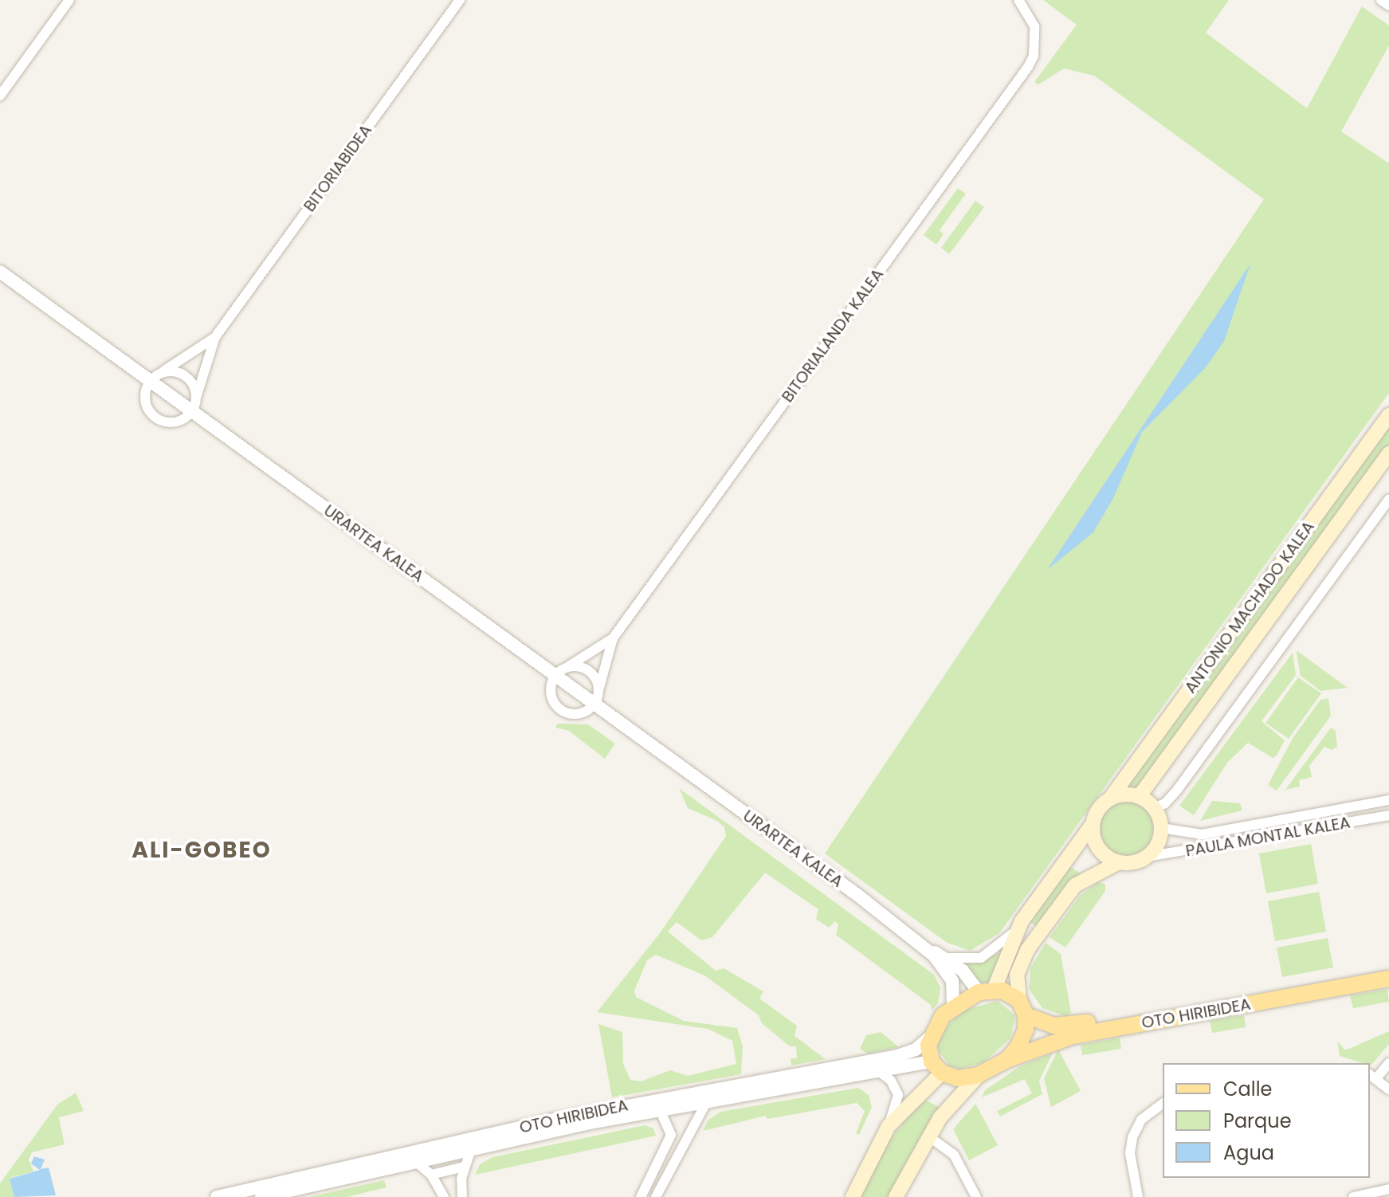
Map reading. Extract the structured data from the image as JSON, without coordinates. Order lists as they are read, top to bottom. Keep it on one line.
{"streets":{"main road":["ANTONIO MACHADO KALEA","OTO HIRIBIDEA"],"street":["BITORIABIDEA","BITORIALANDA KALEA","URARTEA KALEA","PAULA MONTAL KALEA"]},"crossings":[["URARTEA KALEA","OTO HIRIBIDEA"],["ANTONIO MACHADO KALEA","PAULA MONTAL KALEA"]],"districts":["ALI-GOBEO"],"legend":["Calle","Parque","Agua"]}
